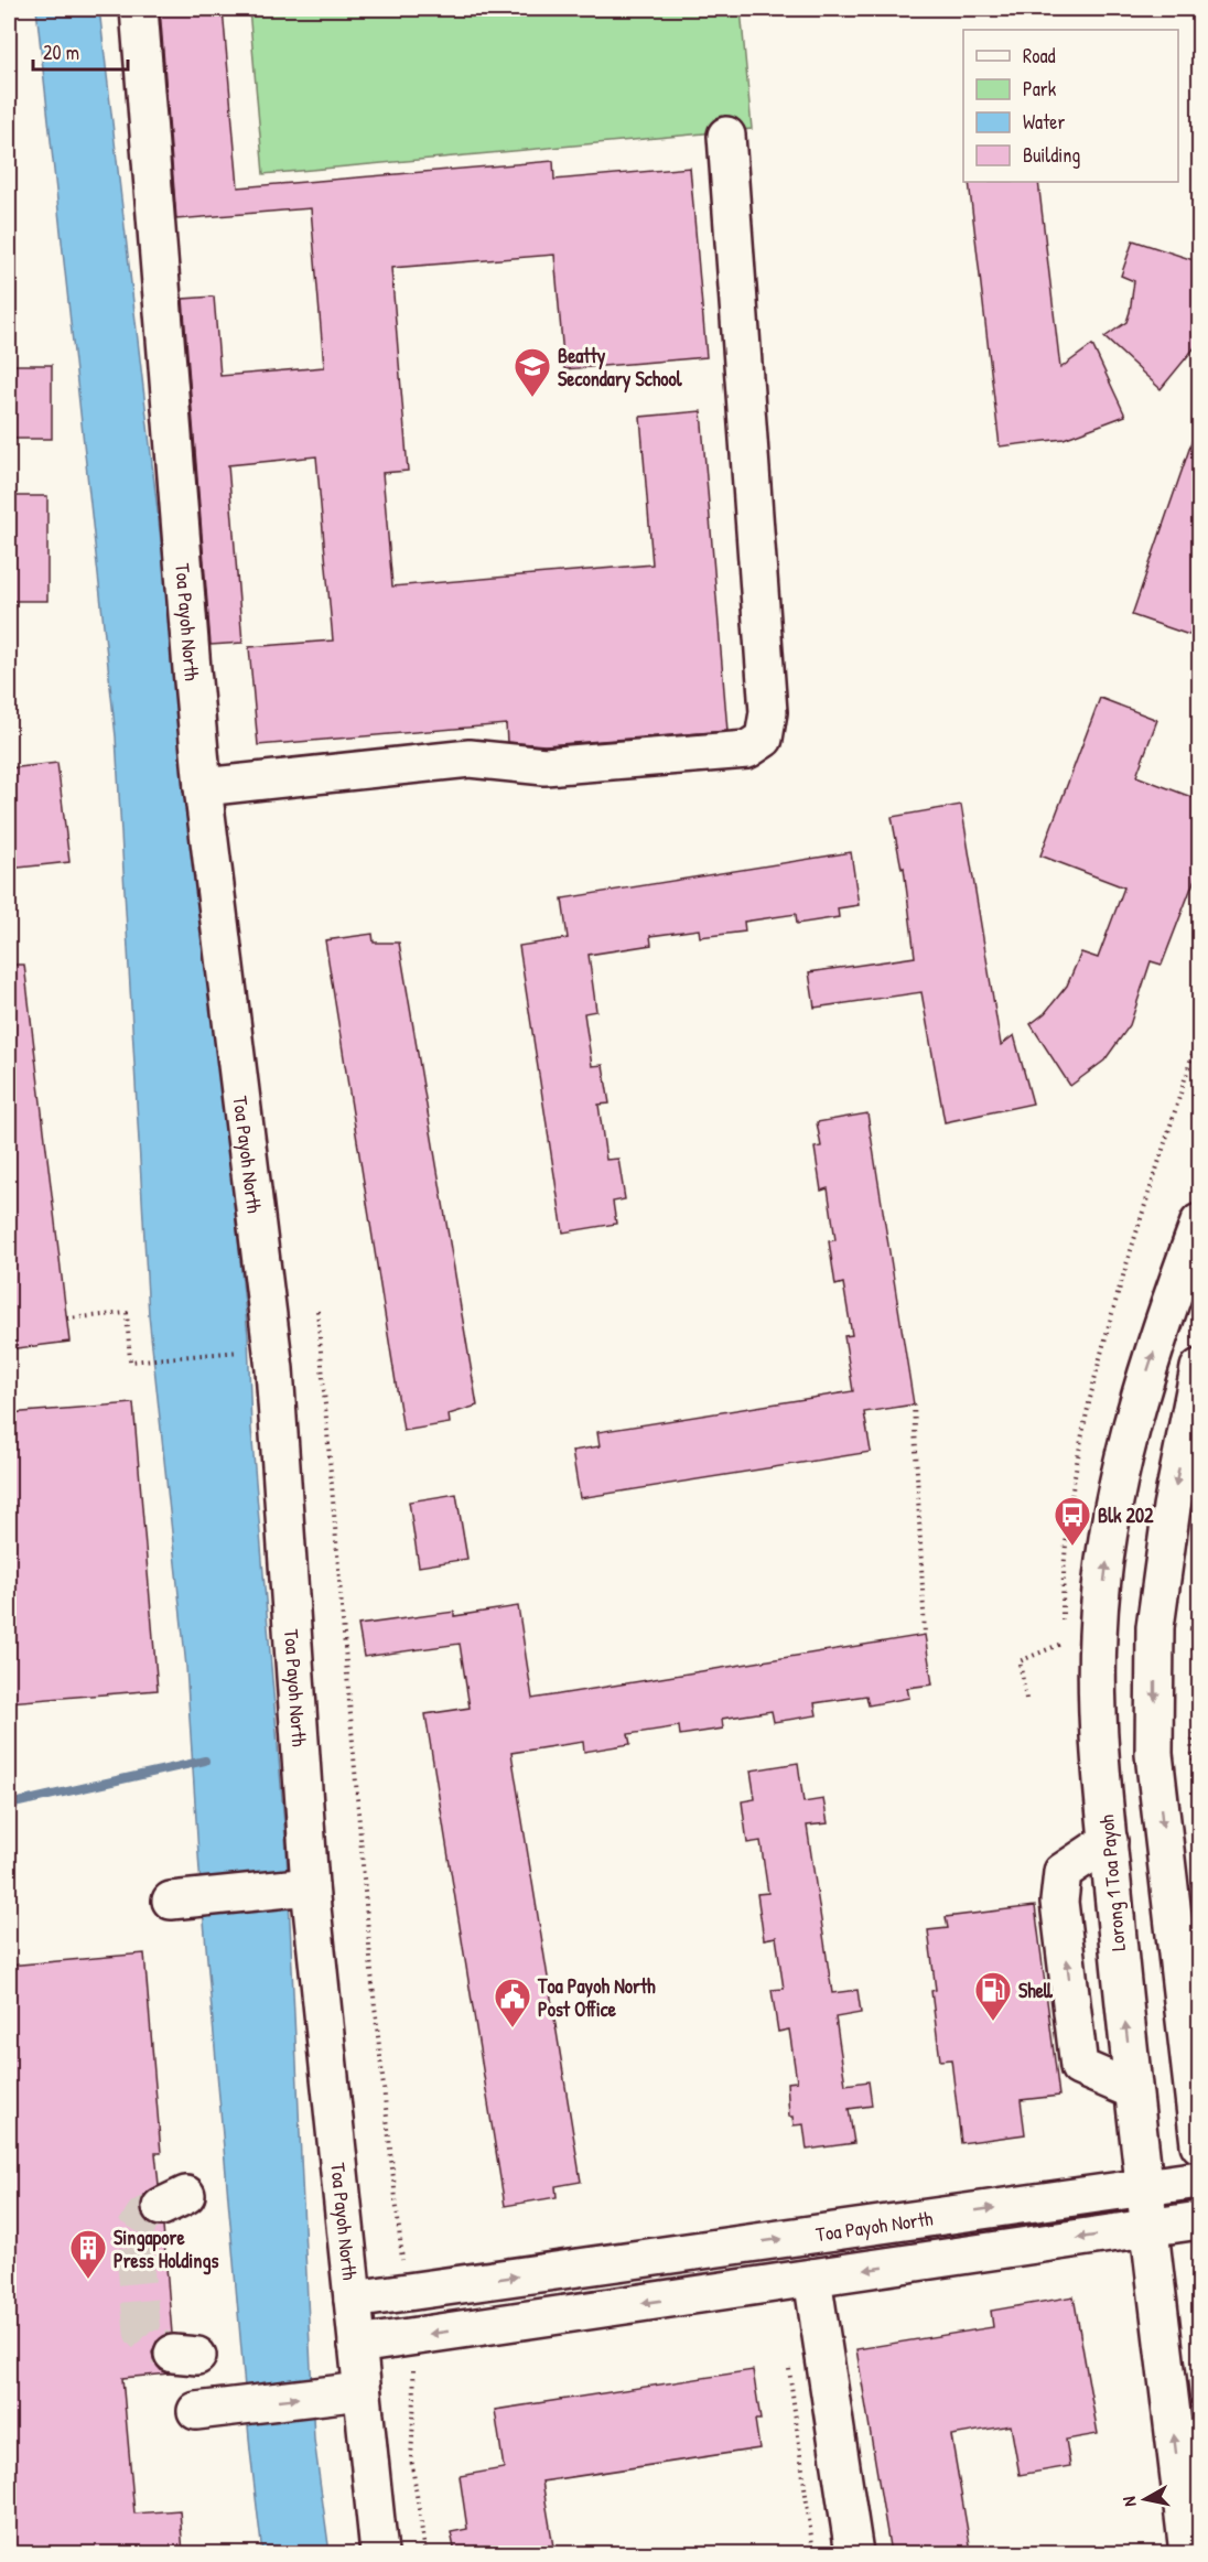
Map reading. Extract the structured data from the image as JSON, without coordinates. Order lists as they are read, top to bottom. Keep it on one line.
{"streets":{"street":["Toa Payoh North","Lorong 1 Toa Payoh"]},"crossings":[["Toa Payoh North","Lorong 1 Toa Payoh"]],"places":{"school or university":["Beatty Secondary School"],"bus stop":["Blk 202"],"fuel station":["Shell"],"public building":["Toa Payoh North Post Office"],"building":["Singapore Press Holdings"]},"legend":["Road","Park","Water","Building"],"scale_bar":"20 m","north":"left"}
